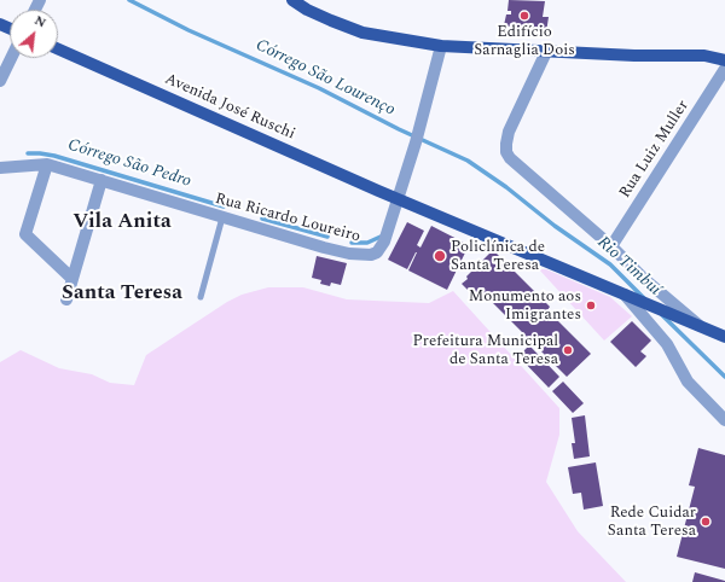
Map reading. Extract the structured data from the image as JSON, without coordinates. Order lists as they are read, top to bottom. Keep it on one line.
{"streets":{"main road":["Avenida José Ruschi"],"street":["Rua Luiz Muller","Rua Ricardo Loureiro"]},"crossings":[["Avenida José Ruschi","Rua Ricardo Loureiro"]],"districts":["Vila Anita","Santa Teresa"],"water":["Córrego São Lourenço","Córrego São Pedro","Rio Timbuí"],"places":["Edifício Sarnaglia Dois","Policlínica de Santa Teresa","Monumento aos Imigrantes","Prefeitura Municipal de Santa Teresa","Rede Cuidar Santa Teresa"],"north":"top right"}
